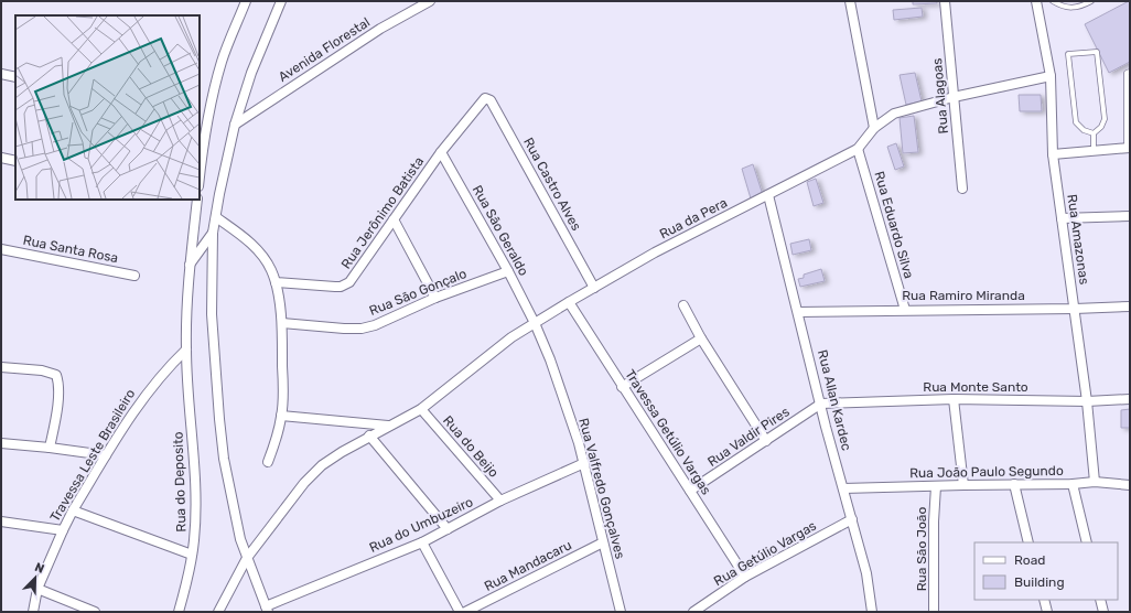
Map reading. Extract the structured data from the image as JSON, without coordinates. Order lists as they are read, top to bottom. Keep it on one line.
{"streets":{"street":["Avenida Florestal","Rua Alagoas","Rua Castro Alves","Rua Jerônimo Batista","Rua da Pera","Rua Eduardo Silva","Rua São Geraldo","Rua Amazonas","Rua Santa Rosa","Rua São Gonçalo","Rua Ramiro Miranda","Rua Monte Santo","Rua Allan Kardec","Travessa Getúlio Vargas","Rua Valdir Pires","Rua do Beijo","Travessa Leste Brasileiro","Rua João Paulo Segundo","Rua do Deposito","Rua Valfredo Gonçalves","Rua do Umbuzeiro","Rua São João","Rua Getúlio Vargas","Rua Mandacaru"]},"crossings":[["Rua Alagoas","Rua da Pera"],["Rua Castro Alves","Rua Jerônimo Batista"],["Rua Castro Alves","Rua da Pera"],["Rua Jerônimo Batista","Rua São Geraldo"],["Rua da Pera","Rua Eduardo Silva"],["Rua da Pera","Rua São Geraldo"],["Rua da Pera","Rua Amazonas"],["Rua da Pera","Rua Allan Kardec"],["Rua da Pera","Travessa Getúlio Vargas"],["Rua da Pera","Rua do Beijo"],["Rua da Pera","Rua Valfredo Gonçalves"],["Rua Eduardo Silva","Rua Ramiro Miranda"],["Rua São Geraldo","Rua São Gonçalo"],["Rua São Geraldo","Rua Valfredo Gonçalves"],["Rua Amazonas","Rua Ramiro Miranda"],["Rua Amazonas","Rua Monte Santo"],["Rua Amazonas","Rua João Paulo Segundo"],["Rua Ramiro Miranda","Rua Allan Kardec"],["Rua Monte Santo","Rua Allan Kardec"],["Rua Monte Santo","Rua Valdir Pires"],["Rua Allan Kardec","Rua Valdir Pires"],["Rua Allan Kardec","Rua João Paulo Segundo"],["Rua Allan Kardec","Rua Getúlio Vargas"],["Travessa Getúlio Vargas","Rua Valdir Pires"],["Travessa Getúlio Vargas","Rua Getúlio Vargas"],["Rua do Beijo","Rua do Umbuzeiro"],["Travessa Leste Brasileiro","Rua do Deposito"],["Rua João Paulo Segundo","Rua São João"],["Rua Valfredo Gonçalves","Rua do Umbuzeiro"],["Rua Valfredo Gonçalves","Rua Mandacaru"]],"legend":["Road","Building"],"north":"top right"}
